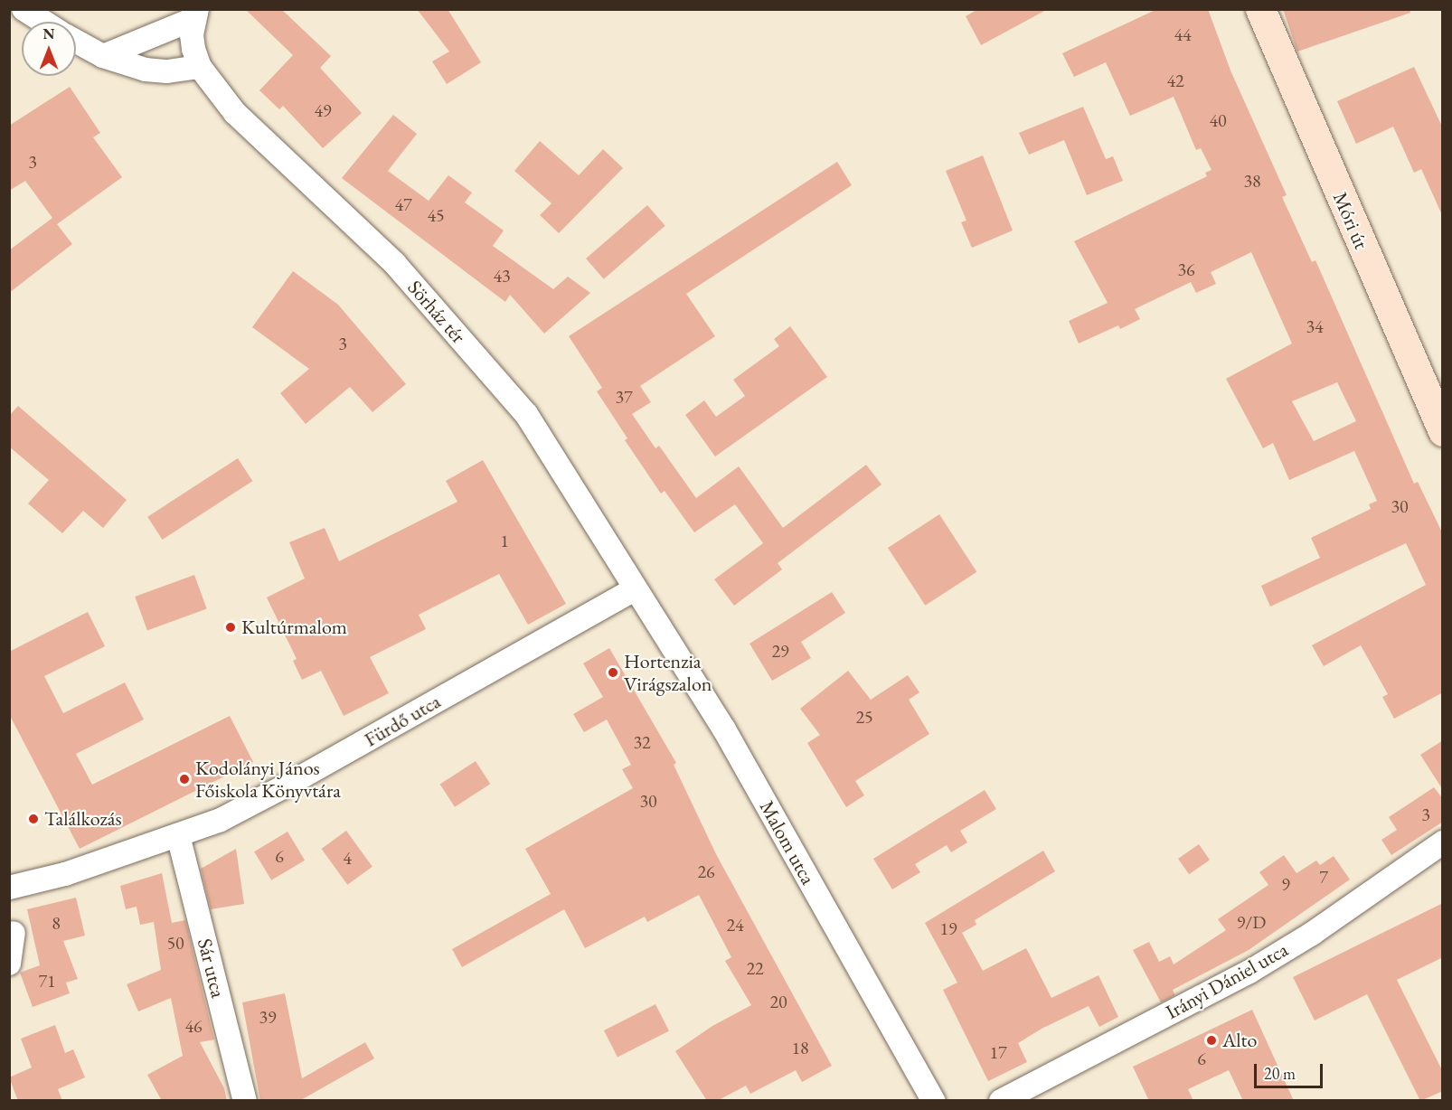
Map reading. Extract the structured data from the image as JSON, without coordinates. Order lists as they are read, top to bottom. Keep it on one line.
{"streets":{"main road":["Móri út"],"street":["Sörház tér","Fürdő utca","Malom utca","Sár utca","Irányi Dániel utca"]},"crossings":[["Sörház tér","Fürdő utca"],["Sörház tér","Malom utca"],["Fürdő utca","Malom utca"],["Fürdő utca","Sár utca"]],"places":["Kultúrmalom","Hortenzia Virágszalon","Kodolányi János Főiskola Könyvtára","Találkozás","Alto"],"house_numbers":["44","42","49","40","3","38","47","45","36","43","34","3","37","30","1","29","25","32","30","3","6","4","26","7","9","9/D","8","24","19","50","22","71","20","39","46","18","17","6"],"scale_bar":"20 m","north":"top"}
